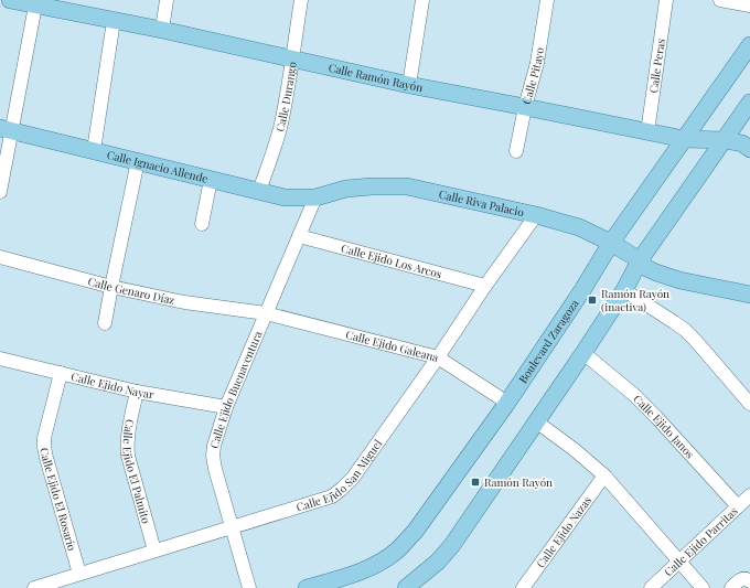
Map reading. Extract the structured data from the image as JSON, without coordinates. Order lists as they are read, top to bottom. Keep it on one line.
{"streets":{"main road":["Calle Ramón Rayón","Calle Ignacio Allende","Calle Riva Palacio","Boulevard Zaragoza"],"street":["Calle Peras","Calle Pitayo","Calle Durango","Calle Ejido Los Arcos","Calle Genaro Díaz","Calle Ejido Galeana","Calle Ejido Nayar","Calle Ejido Buenaventura","Calle Ejido Janos","Calle Ejido El Palmito","Calle Ejido San Miguel","Calle Ejido El Rosario","Calle Ejido Nazas","Calle Ejido Parritas"]},"crossings":[["Calle Peras","Calle Ramón Rayón"],["Calle Pitayo","Calle Ramón Rayón"],["Calle Ramón Rayón","Calle Durango"],["Calle Ramón Rayón","Boulevard Zaragoza"],["Calle Durango","Calle Ignacio Allende"],["Calle Ignacio Allende","Calle Riva Palacio"],["Calle Ignacio Allende","Calle Ejido Buenaventura"],["Calle Riva Palacio","Boulevard Zaragoza"],["Calle Riva Palacio","Calle Ejido Buenaventura"],["Calle Riva Palacio","Calle Ejido San Miguel"],["Calle Ejido Los Arcos","Calle Ejido Buenaventura"],["Calle Ejido Los Arcos","Calle Ejido San Miguel"],["Calle Genaro Díaz","Calle Ejido Galeana"],["Calle Genaro Díaz","Calle Ejido Buenaventura"],["Boulevard Zaragoza","Calle Ejido Galeana"],["Calle Ejido Galeana","Calle Ejido Buenaventura"],["Calle Ejido Galeana","Calle Ejido San Miguel"],["Calle Ejido Nayar","Calle Ejido Buenaventura"],["Calle Ejido Nayar","Calle Ejido El Palmito"],["Calle Ejido Nayar","Calle Ejido El Rosario"],["Calle Ejido Buenaventura","Calle Ejido San Miguel"],["Calle Ejido Janos","Calle Ejido Parritas"],["Calle Ejido El Palmito","Calle Ejido San Miguel"],["Calle Ejido San Miguel","Calle Ejido El Rosario"]],"places":{"transit":["Ramón Rayón (inactiva)","Ramón Rayón"]}}
